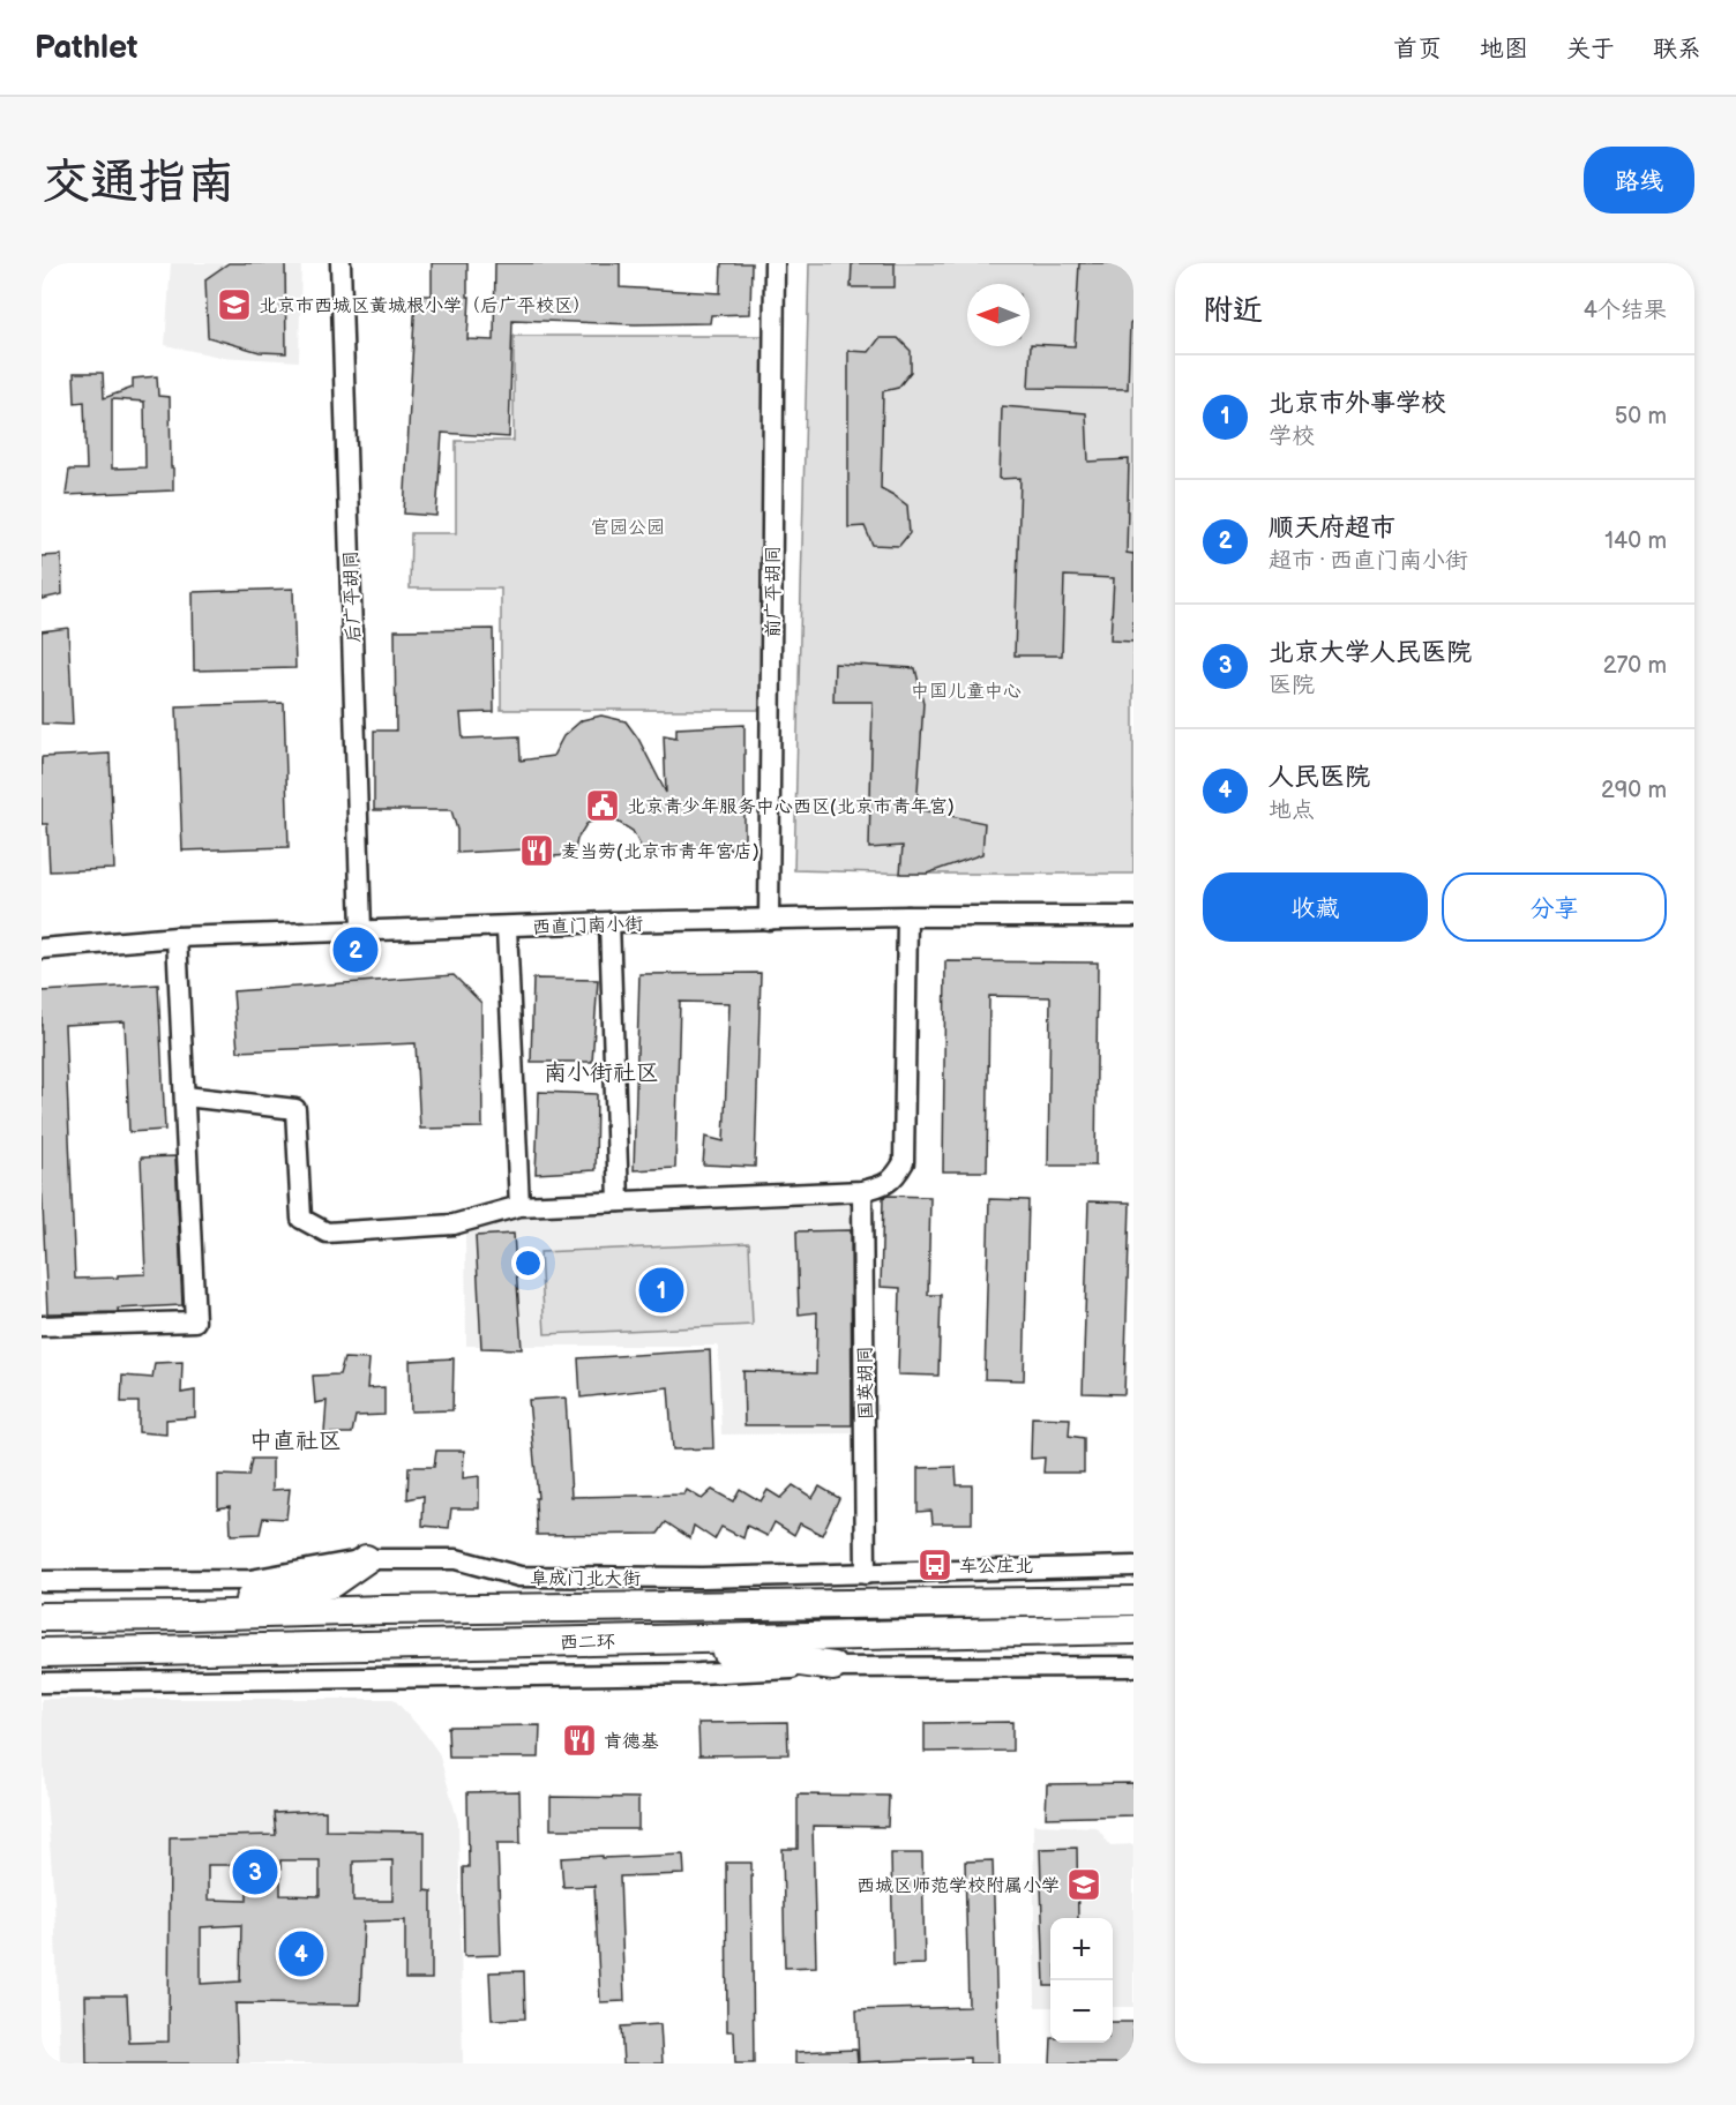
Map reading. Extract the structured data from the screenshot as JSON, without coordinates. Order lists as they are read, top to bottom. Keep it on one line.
{"streets":{"highway":["西二环"],"street":["前广平胡同","后广平胡同","西直门南小街","国英胡同","阜成门北大街"]},"crossings":[["前广平胡同","西直门南小街"],["后广平胡同","西直门南小街"],["国英胡同","阜成门北大街"]],"districts":["南小街社区","中直社区"],"parks":["官园公园","中国儿童中心"],"places":{"school or university":["北京市西城区黄城根小学（后广平校区）","西城区师范学校附属小学"],"public building":["北京青少年服务中心西区(北京市青年宫)"],"restaurant":["麦当劳(北京市青年宫店)","肯德基"],"bus stop":["车公庄北"]},"north":"left","page":{"header":"Pathlet","nav":["首页","地图","关于","联系"],"buttons":["路线",["收藏","分享"]],"title":"交通指南","heading":["附近","4个结果"],"list":[{"mark":"1","name":"北京市外事学校","note":"学校","value":"50 m"},{"mark":"2","name":"顺天府超市","note":"超市 · 西直门南小街","value":"140 m"},{"mark":"3","name":"北京大学人民医院","note":"医院","value":"270 m"},{"mark":"4","name":"人民医院","note":"地点","value":"290 m"}],"pins":["2","1","3","4"],"map_buttons":["+","−"]}}
